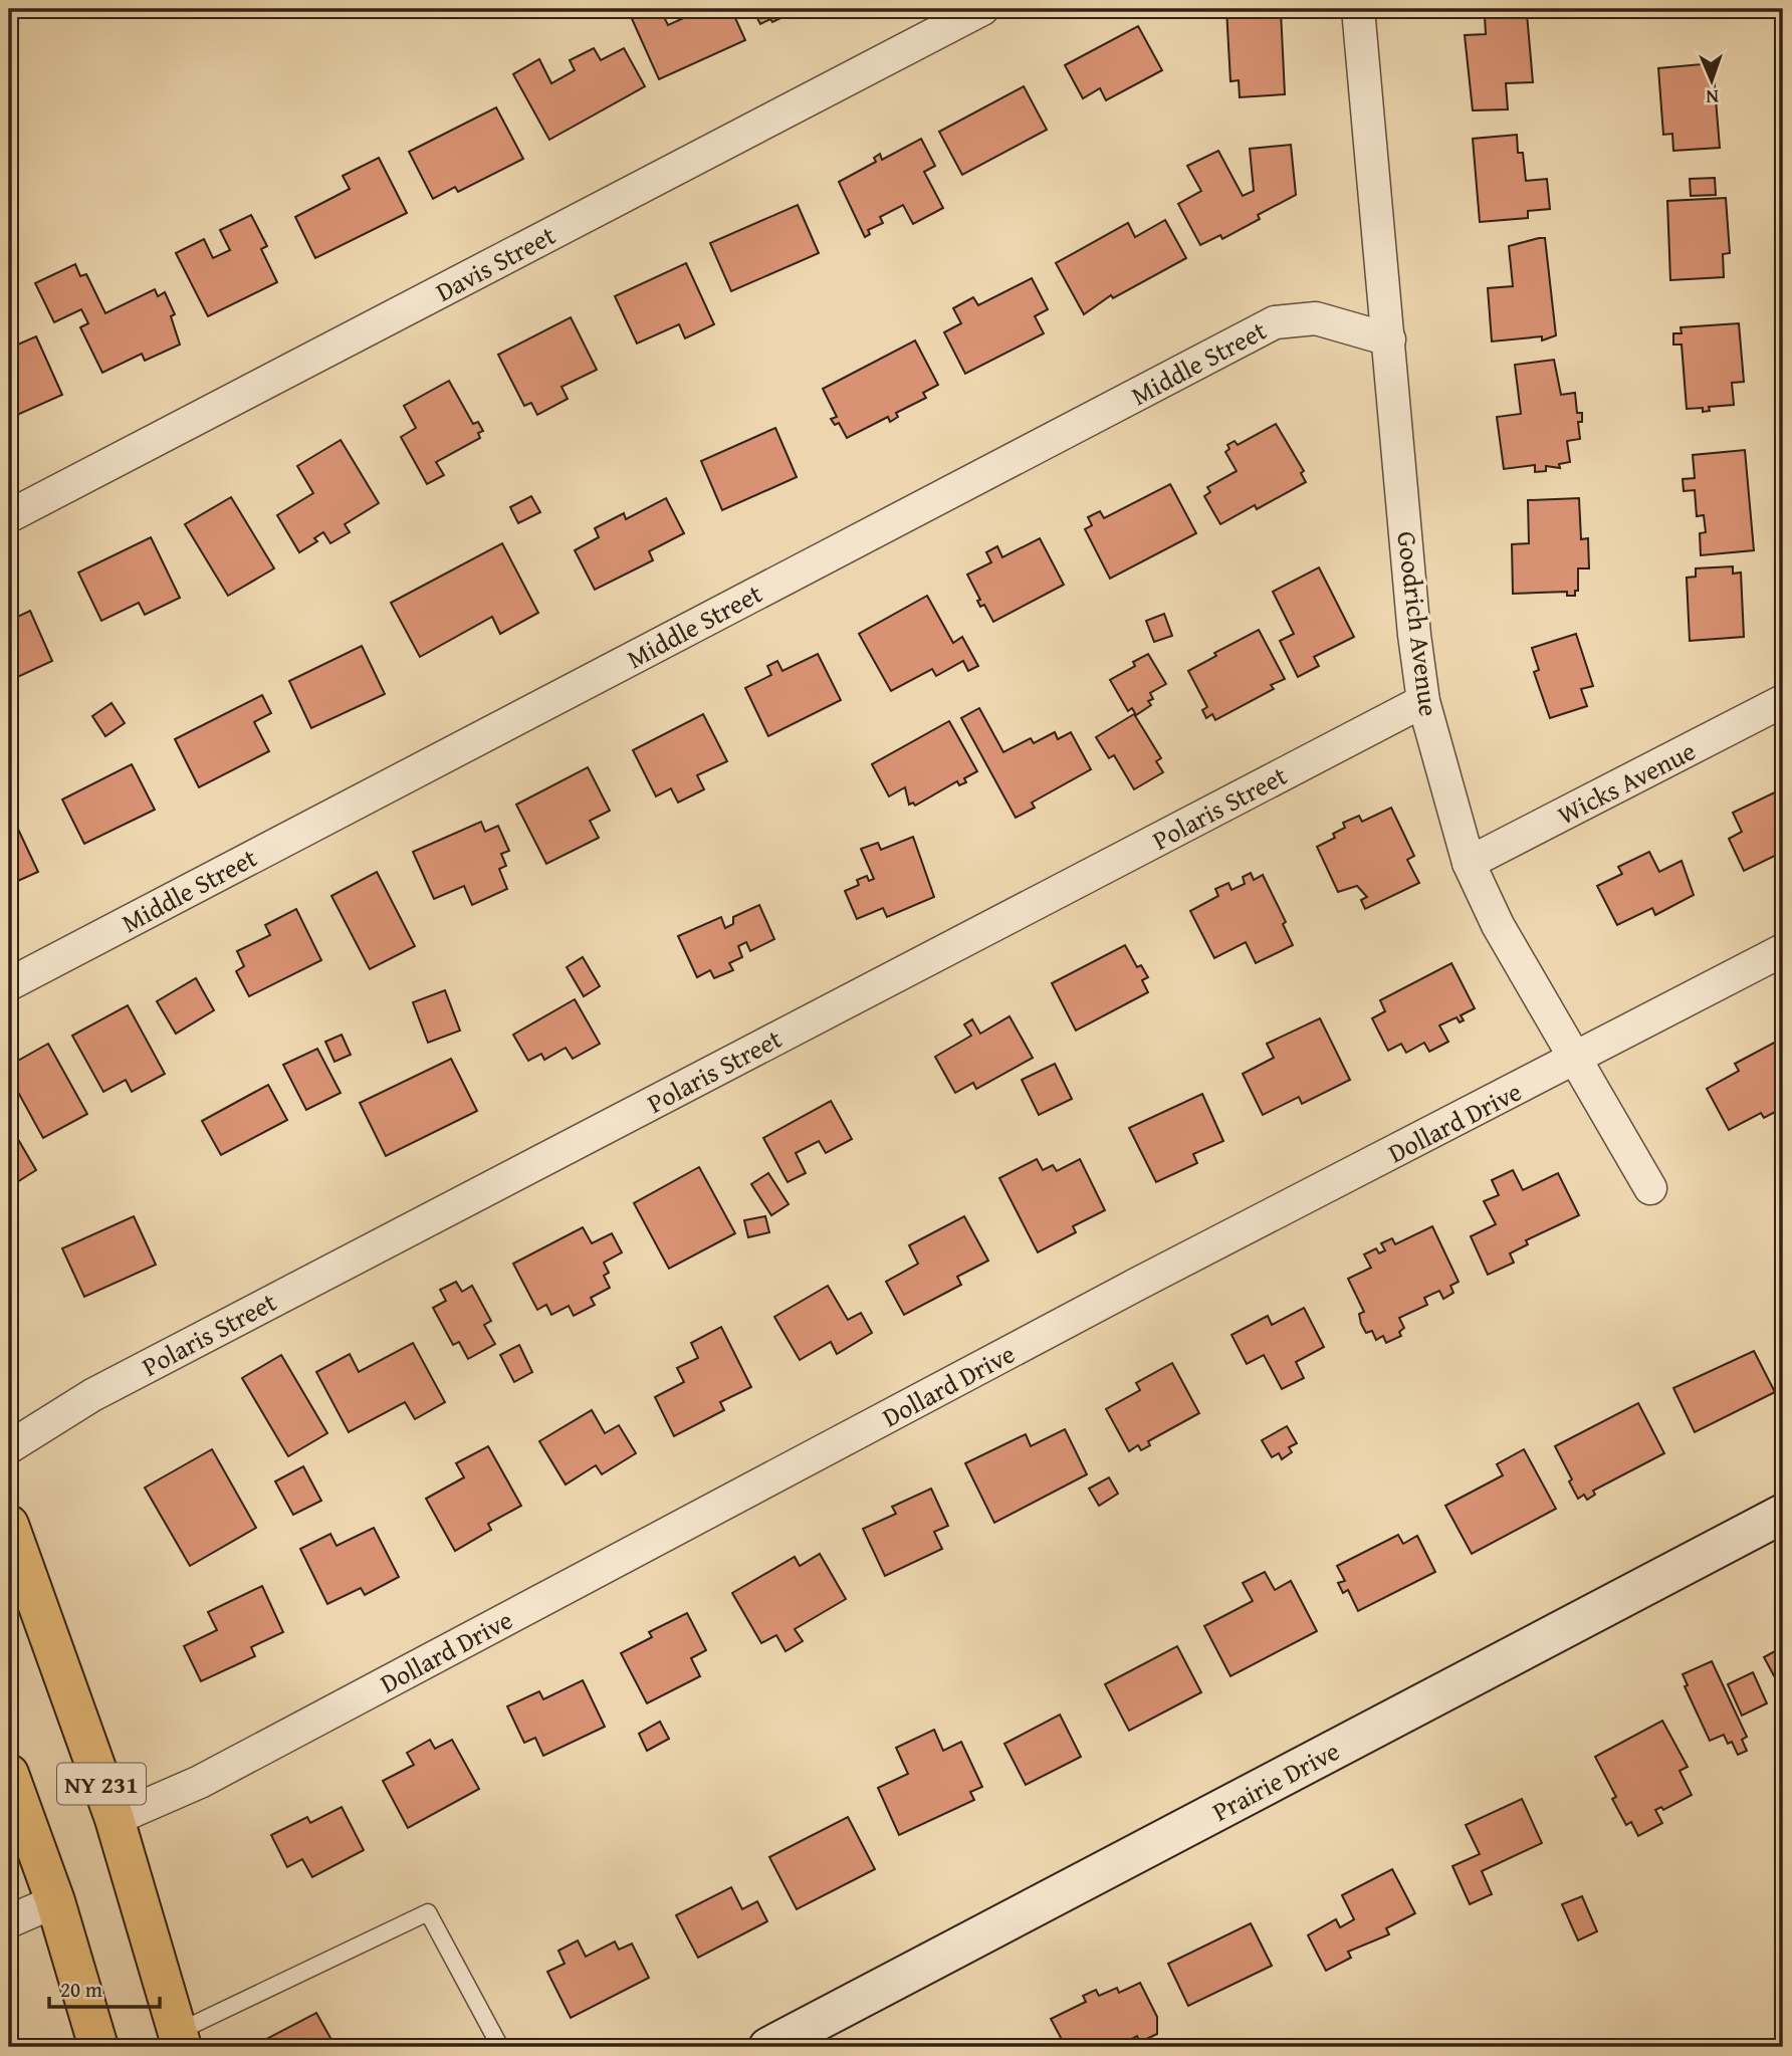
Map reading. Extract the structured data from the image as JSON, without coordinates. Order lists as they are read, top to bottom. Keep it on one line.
{"streets":{"main road":["NY 231"],"street":["Davis Street","Middle Street","Goodrich Avenue","Wicks Avenue","Polaris Street","Dollard Drive","Prairie Drive"]},"crossings":[["Middle Street","Goodrich Avenue"],["Goodrich Avenue","Wicks Avenue"],["Goodrich Avenue","Polaris Street"],["Goodrich Avenue","Dollard Drive"],["Dollard Drive","NY 231"]],"scale_bar":"20 m","north":"bottom"}
